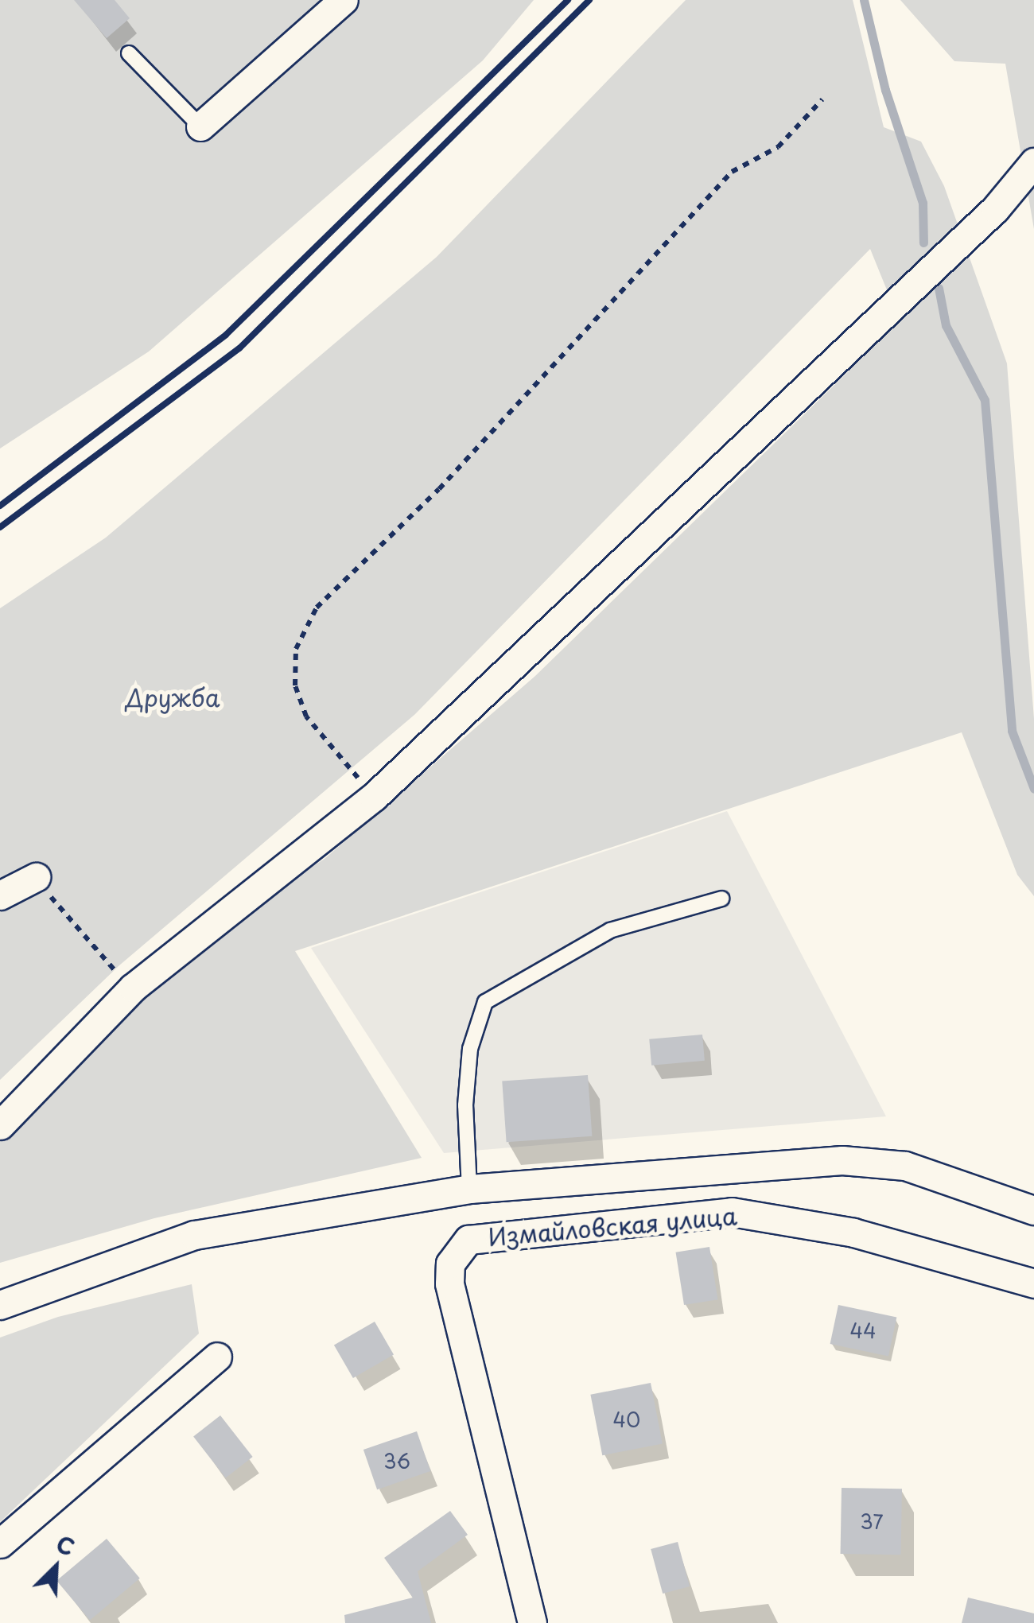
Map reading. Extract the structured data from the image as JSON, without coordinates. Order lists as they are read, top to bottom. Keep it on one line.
{"streets":{"street":["Измайловская улица"]},"parks":["Дружба"],"house_numbers":["44","40","36","37"],"north":"top right"}
